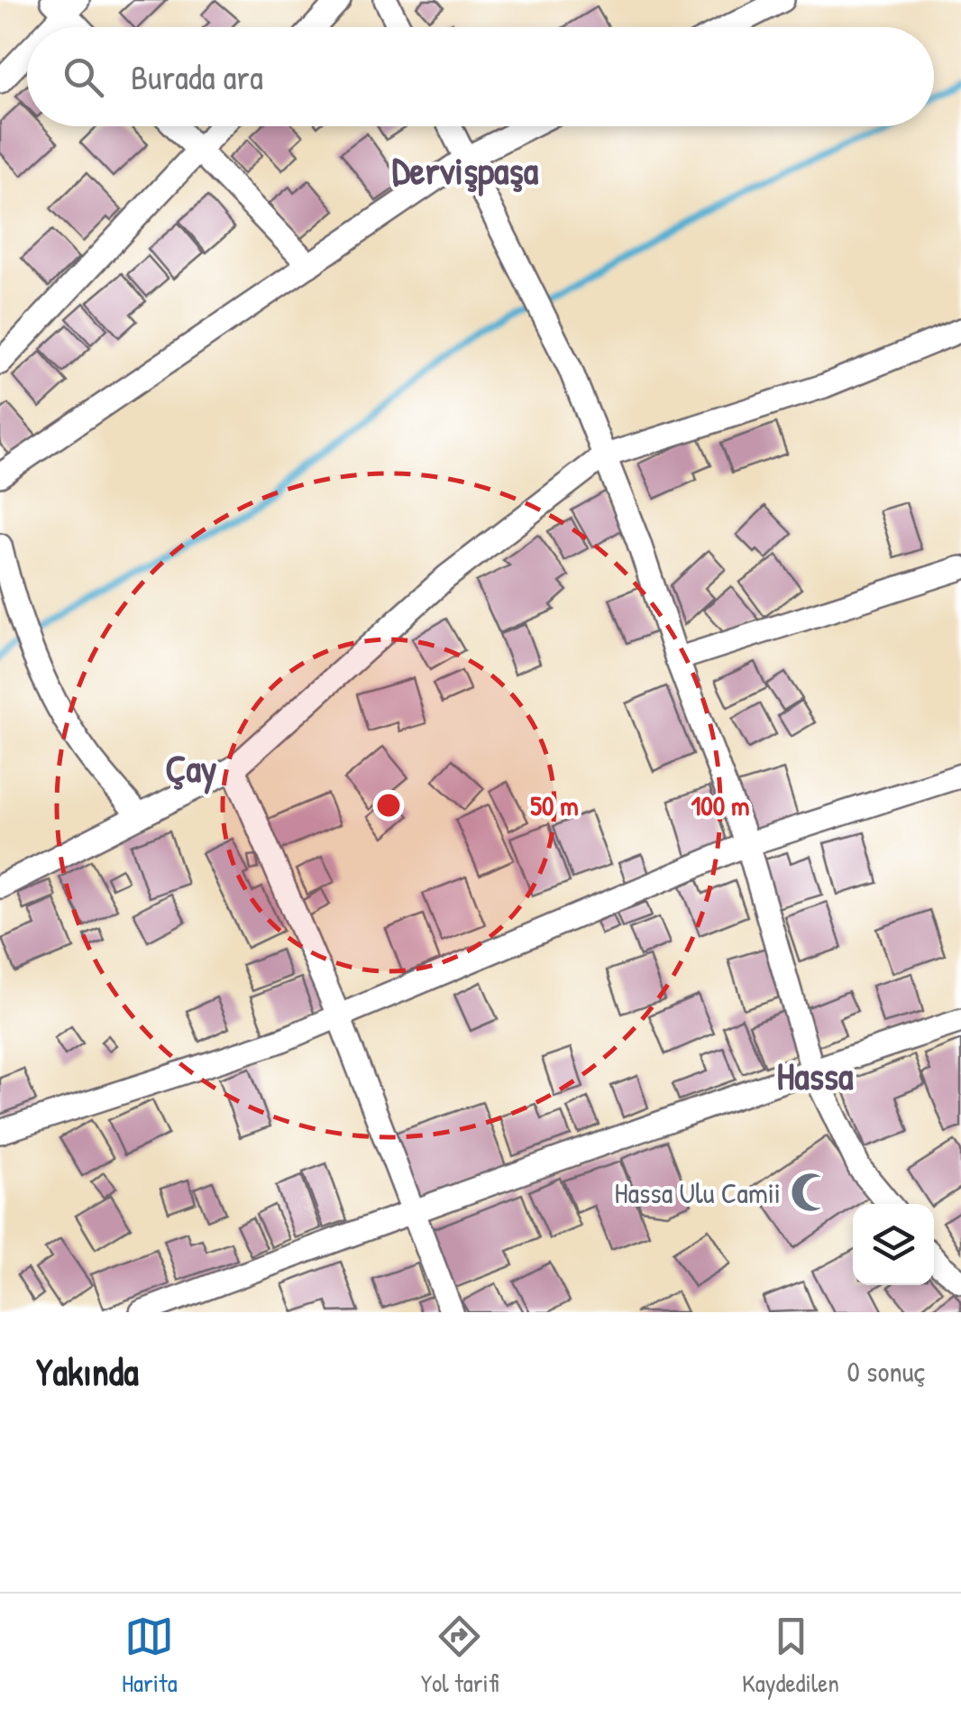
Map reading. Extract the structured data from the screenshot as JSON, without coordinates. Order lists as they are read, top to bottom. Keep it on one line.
{"districts":["Dervişpaşa","Çay","Hassa"],"places":{"mosque":["Hassa Ulu Camii"]},"page":{"search":"Burada ara","heading":["Yakında","0 sonuç"],"nav":["Harita","Yol tarifi","Kaydedilen"]},"rings":["50 m","100 m"]}
